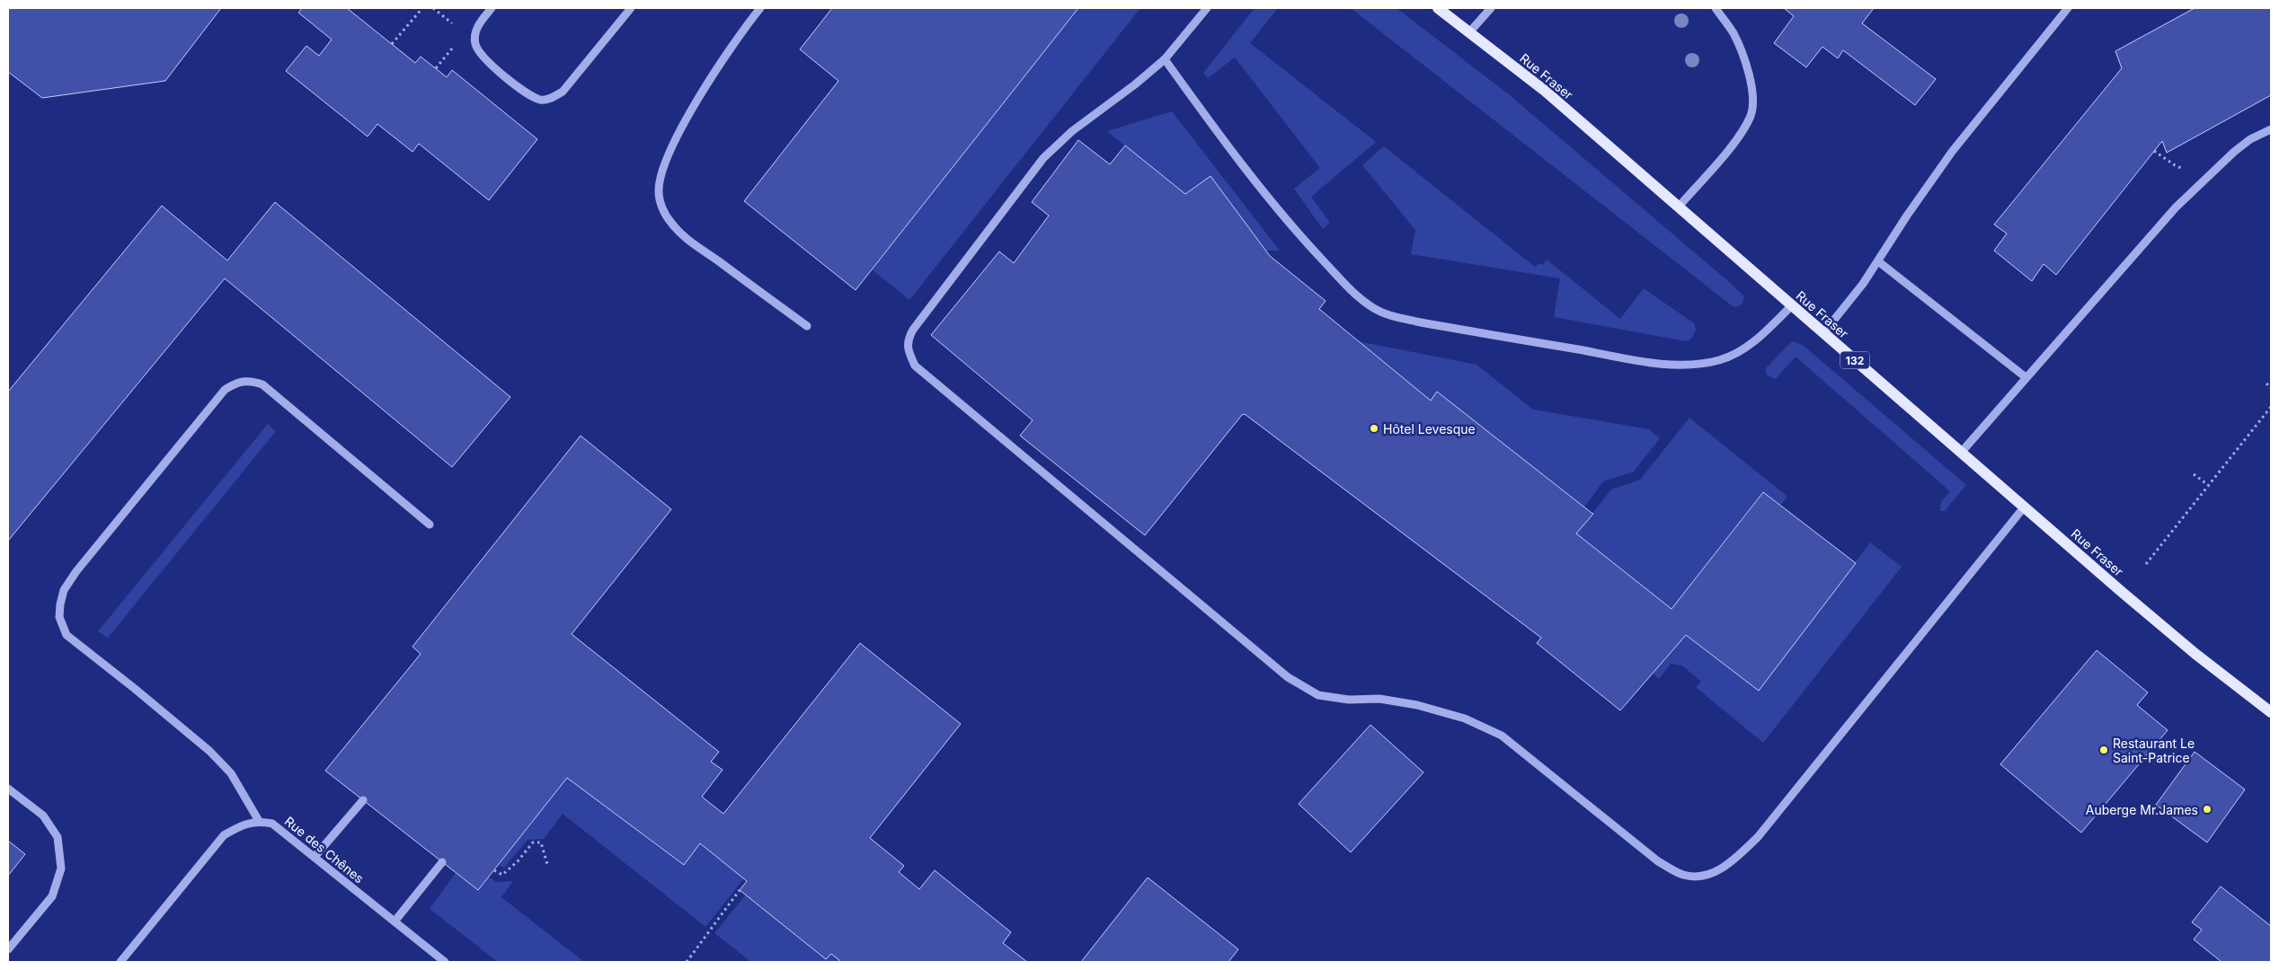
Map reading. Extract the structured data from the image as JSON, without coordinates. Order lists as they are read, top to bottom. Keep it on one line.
{"streets":{"main road":["Rue Fraser","132"],"street":["Rue des Chênes"]},"places":["Hôtel Levesque","Restaurant Le Saint-Patrice","Auberge Mr.James"]}
